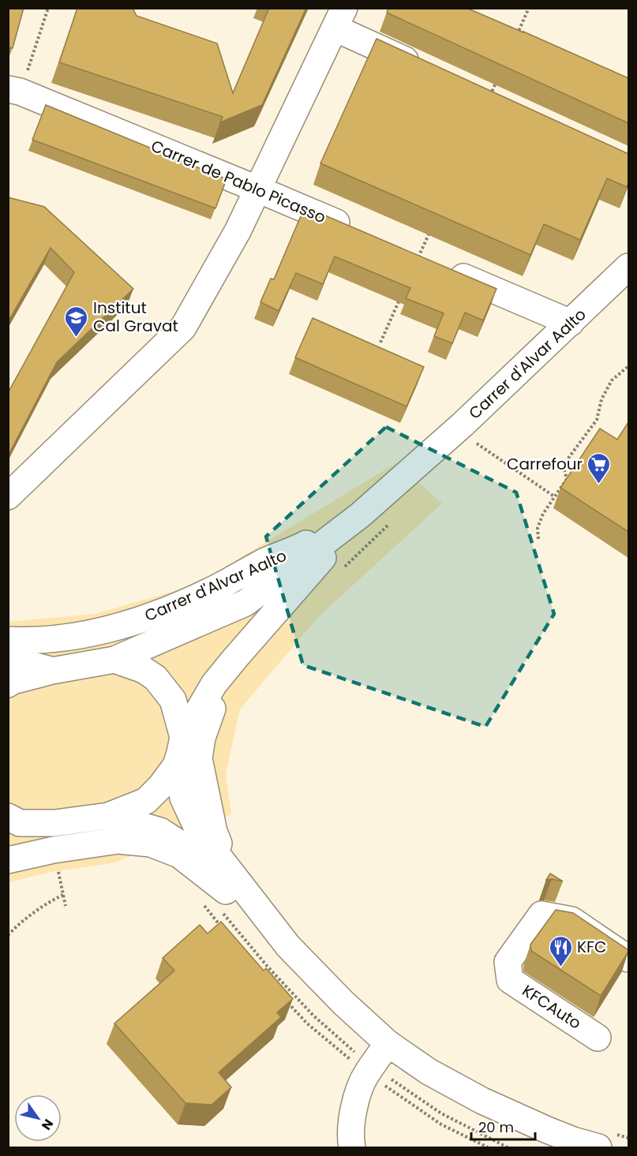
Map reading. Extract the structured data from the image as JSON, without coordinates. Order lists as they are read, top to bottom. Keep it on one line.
{"streets":{"main road":["Carrer de Pablo Picasso","Carrer d'Alvar Aalto","KFCAuto"]},"places":{"school or university":["Institut Cal Gravat"],"supermarket":["Carrefour"],"restaurant":["KFC"]},"scale_bar":"20 m","north":"bottom right"}
